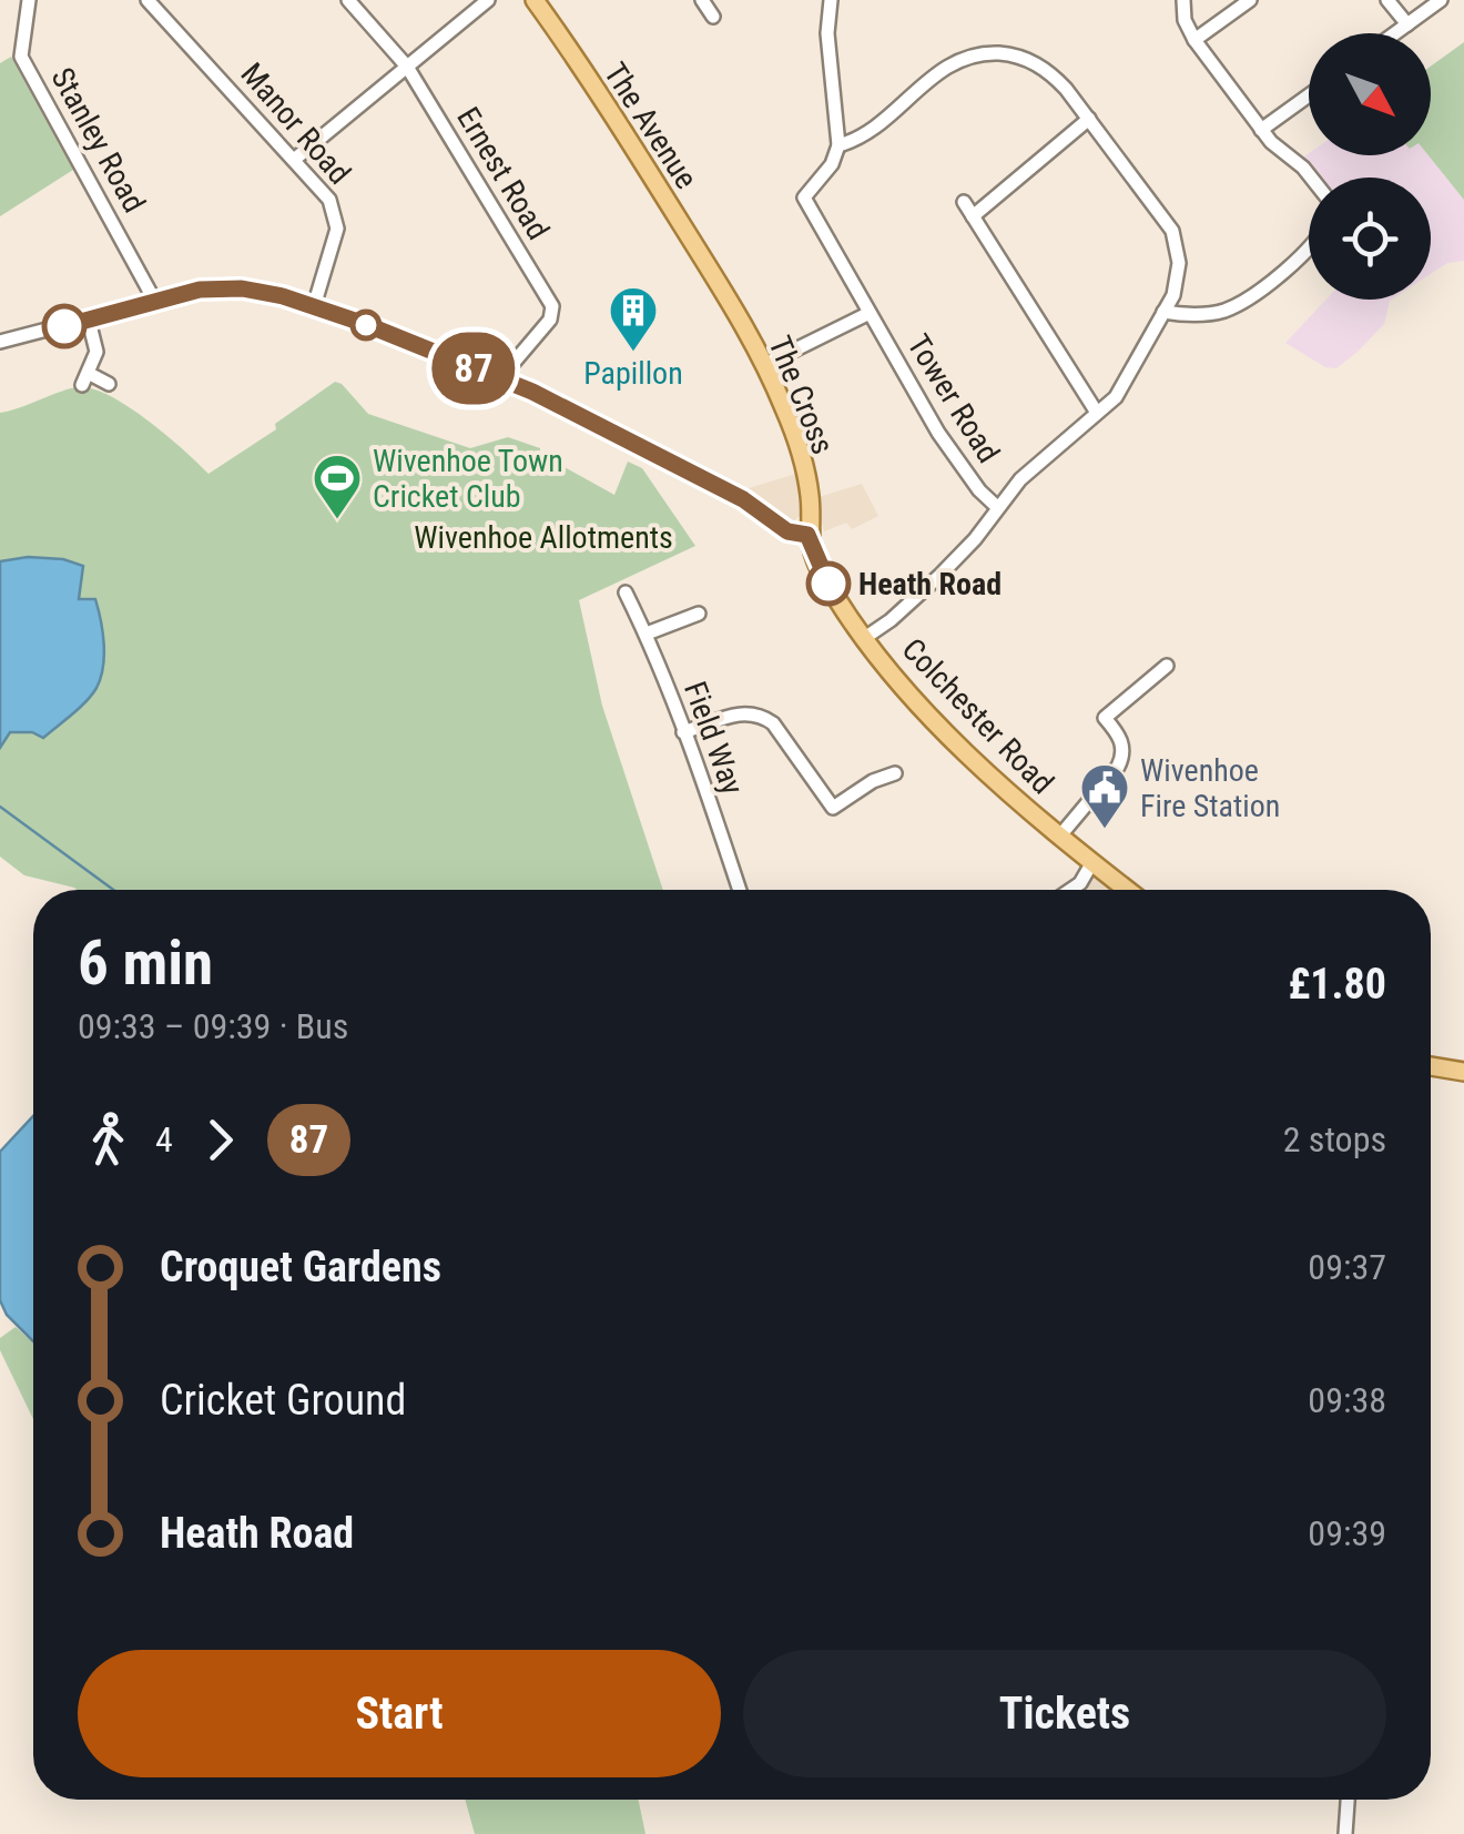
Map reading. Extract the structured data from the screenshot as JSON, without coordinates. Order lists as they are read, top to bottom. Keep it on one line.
{"streets":{"main road":["The Avenue","The Cross","Colchester Road"],"street":["Manor Road","Stanley Road","Ernest Road","Tower Road","Field Way"]},"crossings":[["The Avenue","The Cross"],["The Cross","Colchester Road"]],"parks":["Wivenhoe Allotments"],"places":{"building":["Papillon"],"sports":["Wivenhoe Town Cricket Club"],"other":["Heath Road"],"public building":["Wivenhoe Fire Station"]},"lines":["bus line 87"],"north":"bottom right","page":{"on_map":"87","heading":["6 min","09:33 – 09:39 · Bus","£1.80"],"legs":["4","87","2 stops"],"list":[{"name":"Croquet Gardens","value":"09:37"},{"name":"Cricket Ground","value":"09:38"},{"name":"Heath Road","value":"09:39"}],"buttons":["Start","Tickets"]}}
